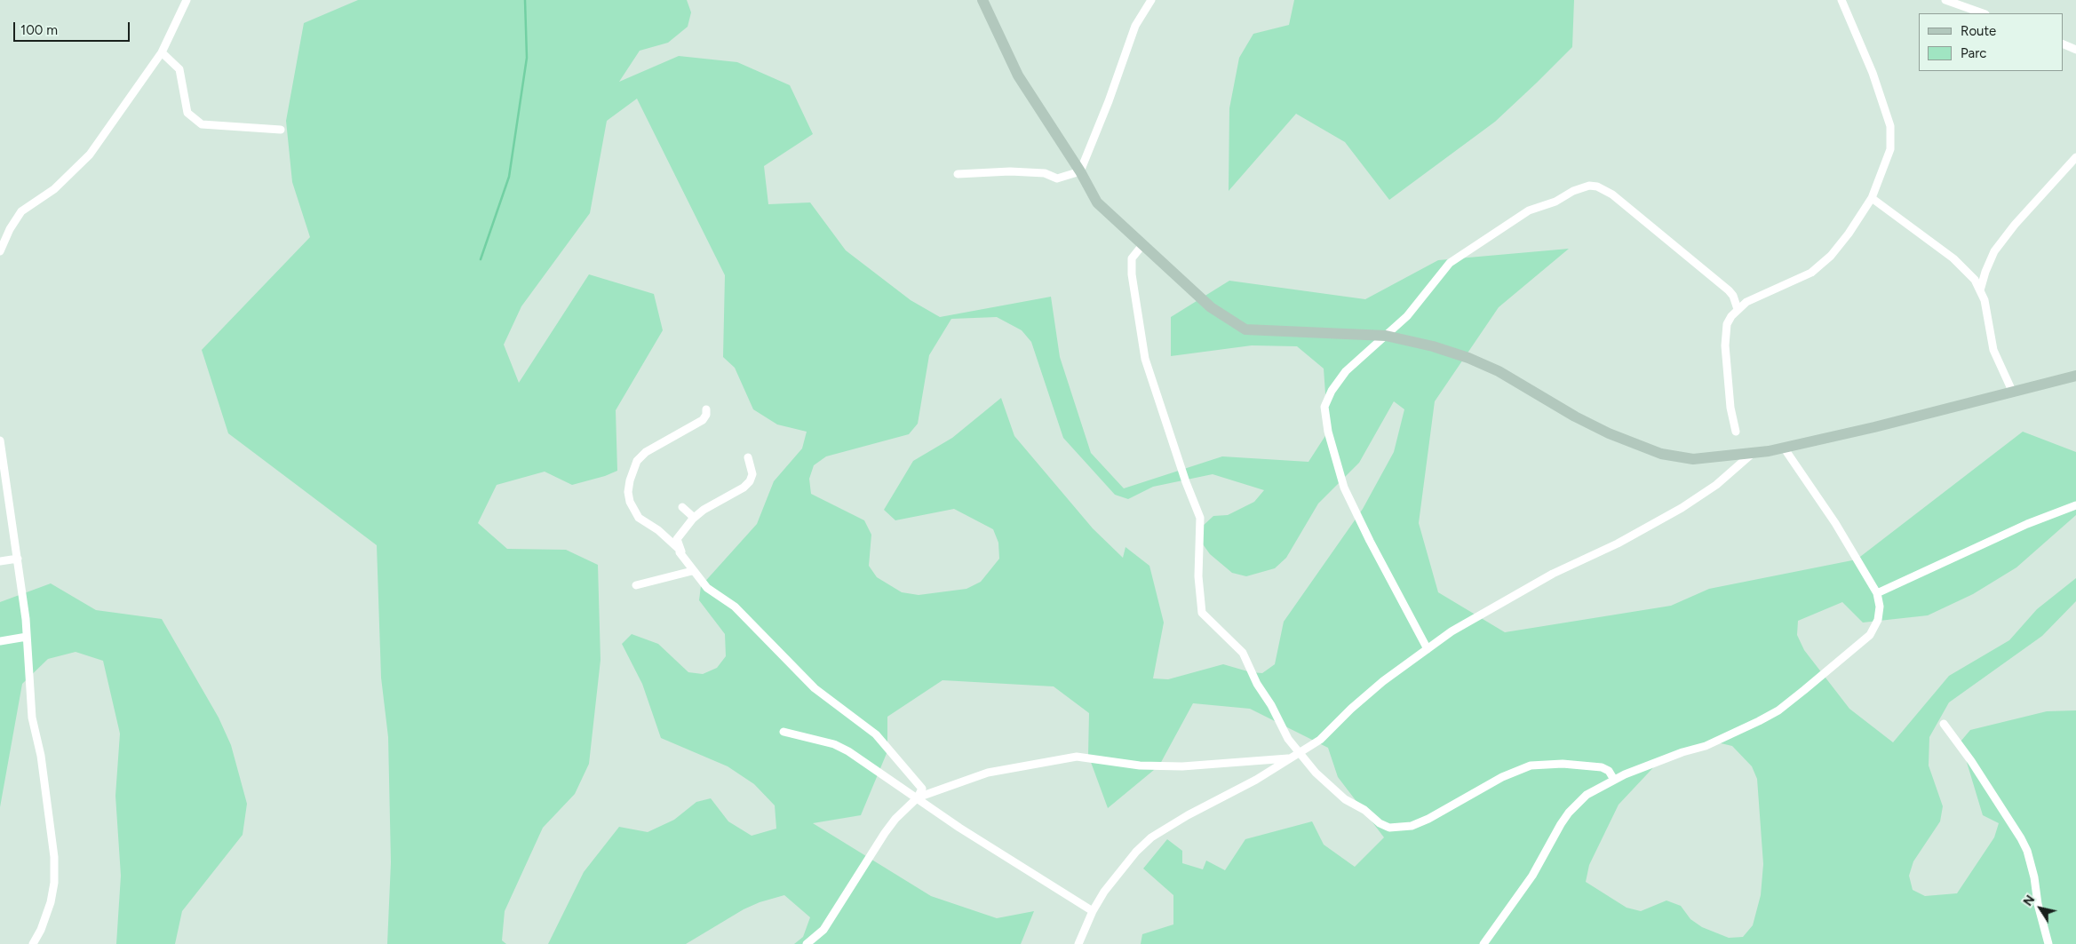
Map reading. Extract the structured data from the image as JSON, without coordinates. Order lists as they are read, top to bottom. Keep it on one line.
{"legend":["Route","Parc"],"scale_bar":"100 m","north":"top left"}
